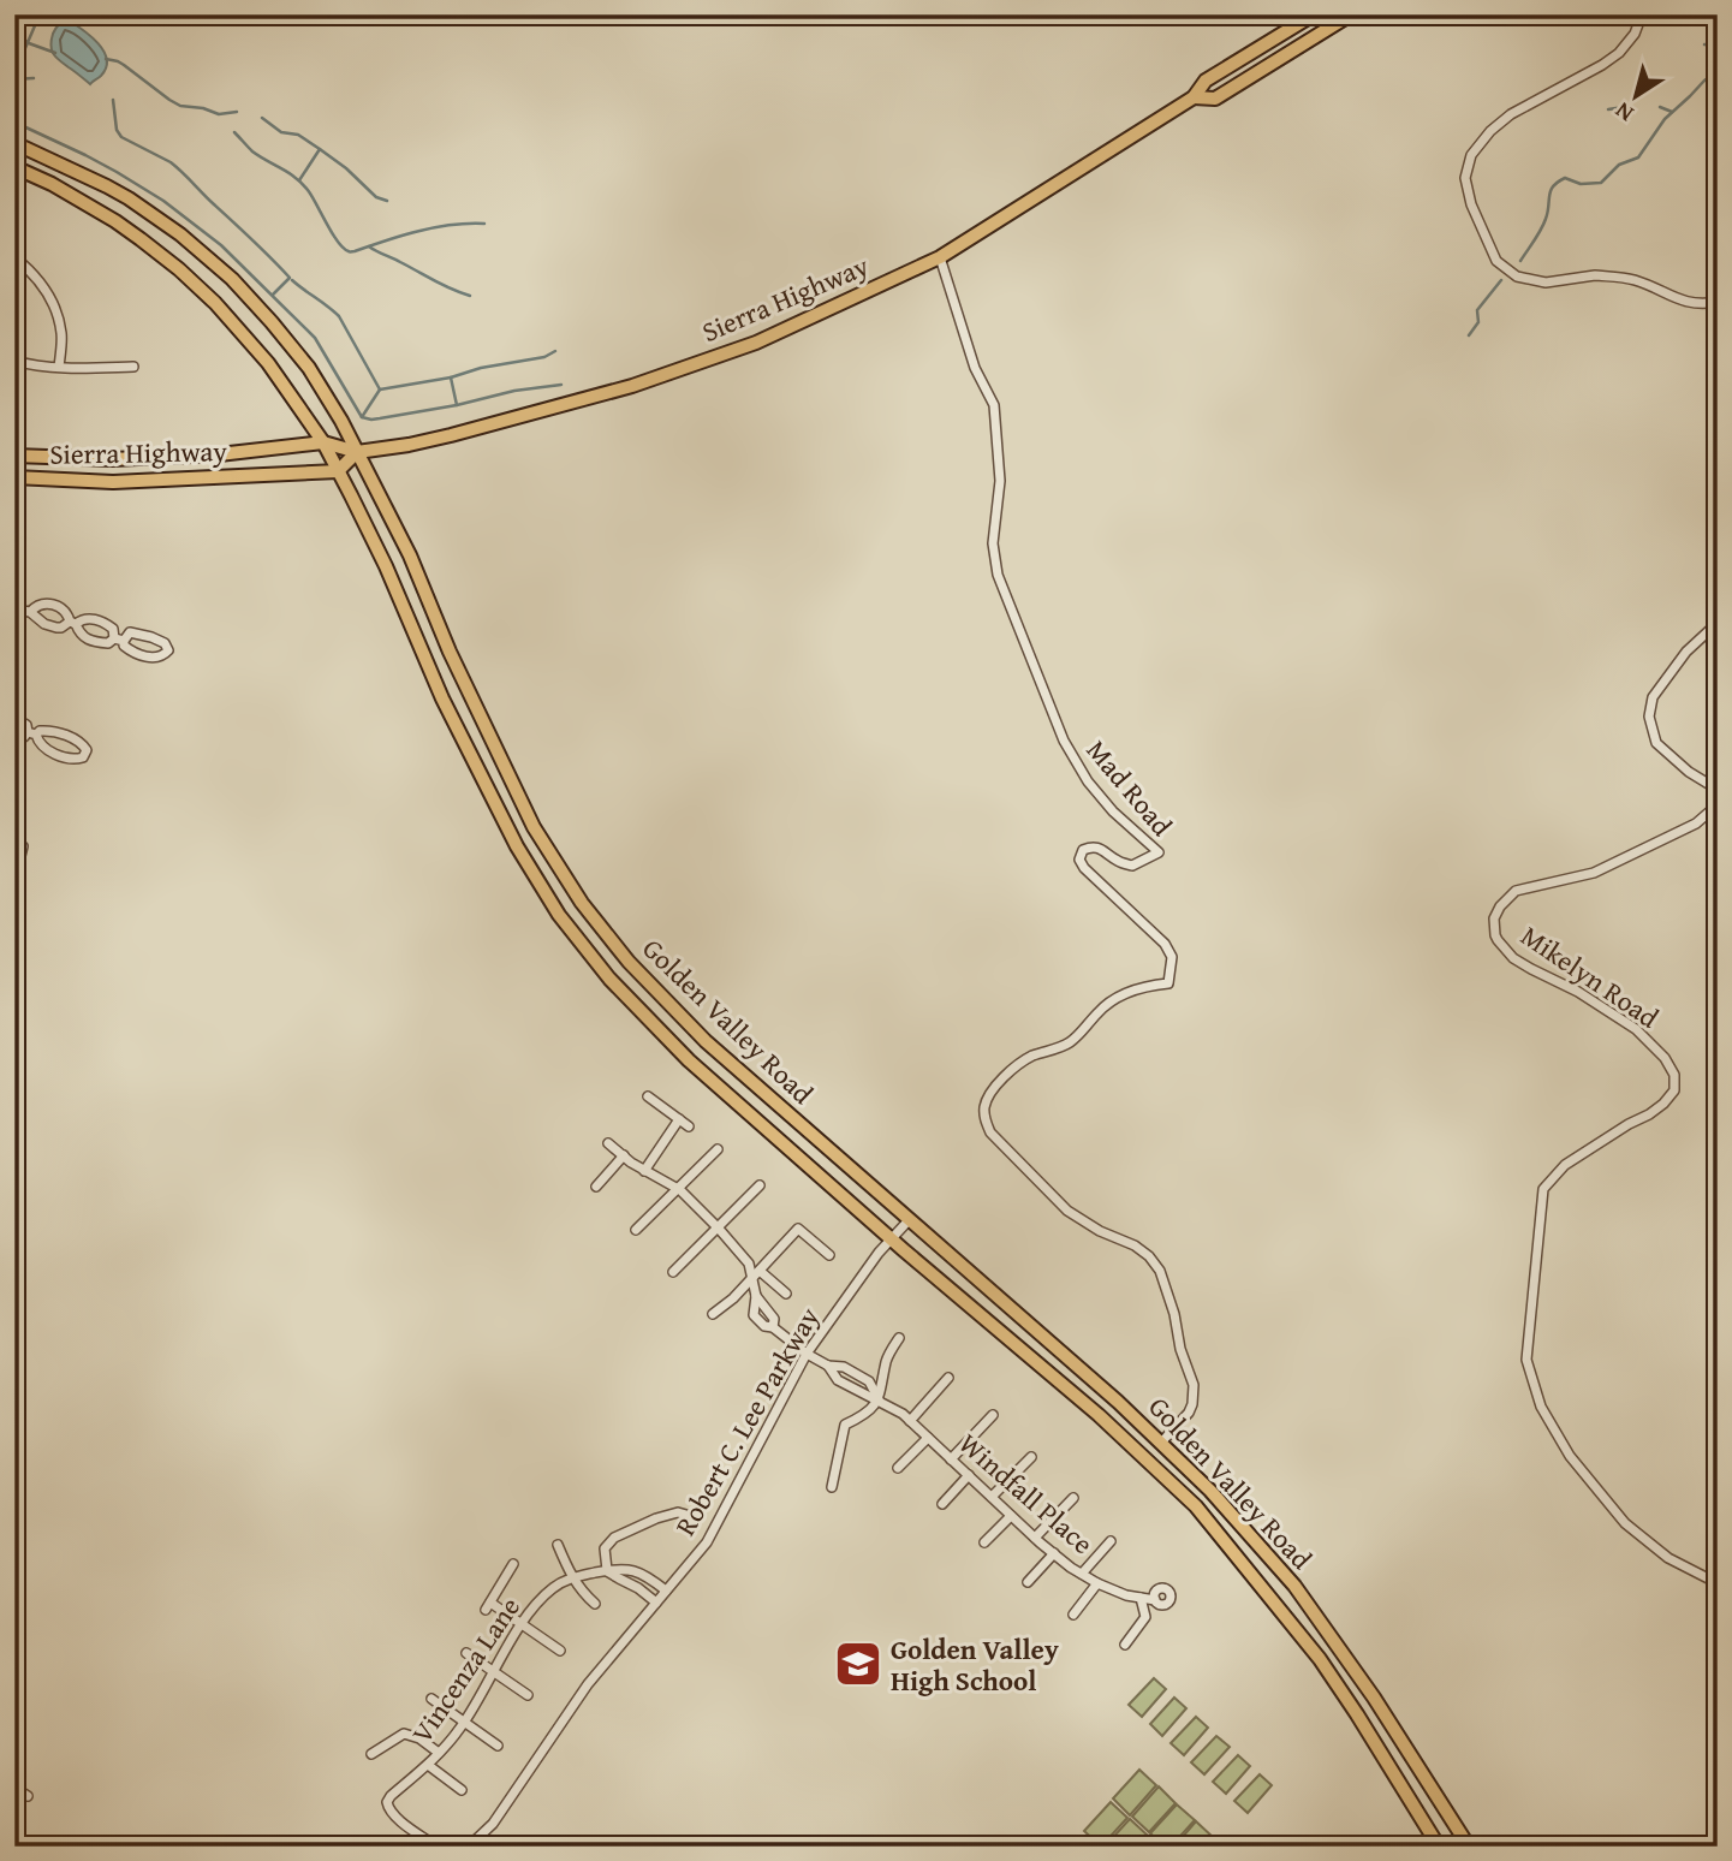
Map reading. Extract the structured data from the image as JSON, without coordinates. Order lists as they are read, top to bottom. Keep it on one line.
{"streets":{"main road":["Sierra Highway","Golden Valley Road"],"street":["Mad Road","Mikelyn Road","Robert C. Lee Parkway","Windfall Place","Vincenza Lane"]},"crossings":[["Sierra Highway","Mad Road"],["Sierra Highway","Golden Valley Road"],["Mad Road","Golden Valley Road"],["Golden Valley Road","Robert C. Lee Parkway"],["Robert C. Lee Parkway","Vincenza Lane"]],"places":{"school or university":["Golden Valley High School"]},"north":"bottom left"}
